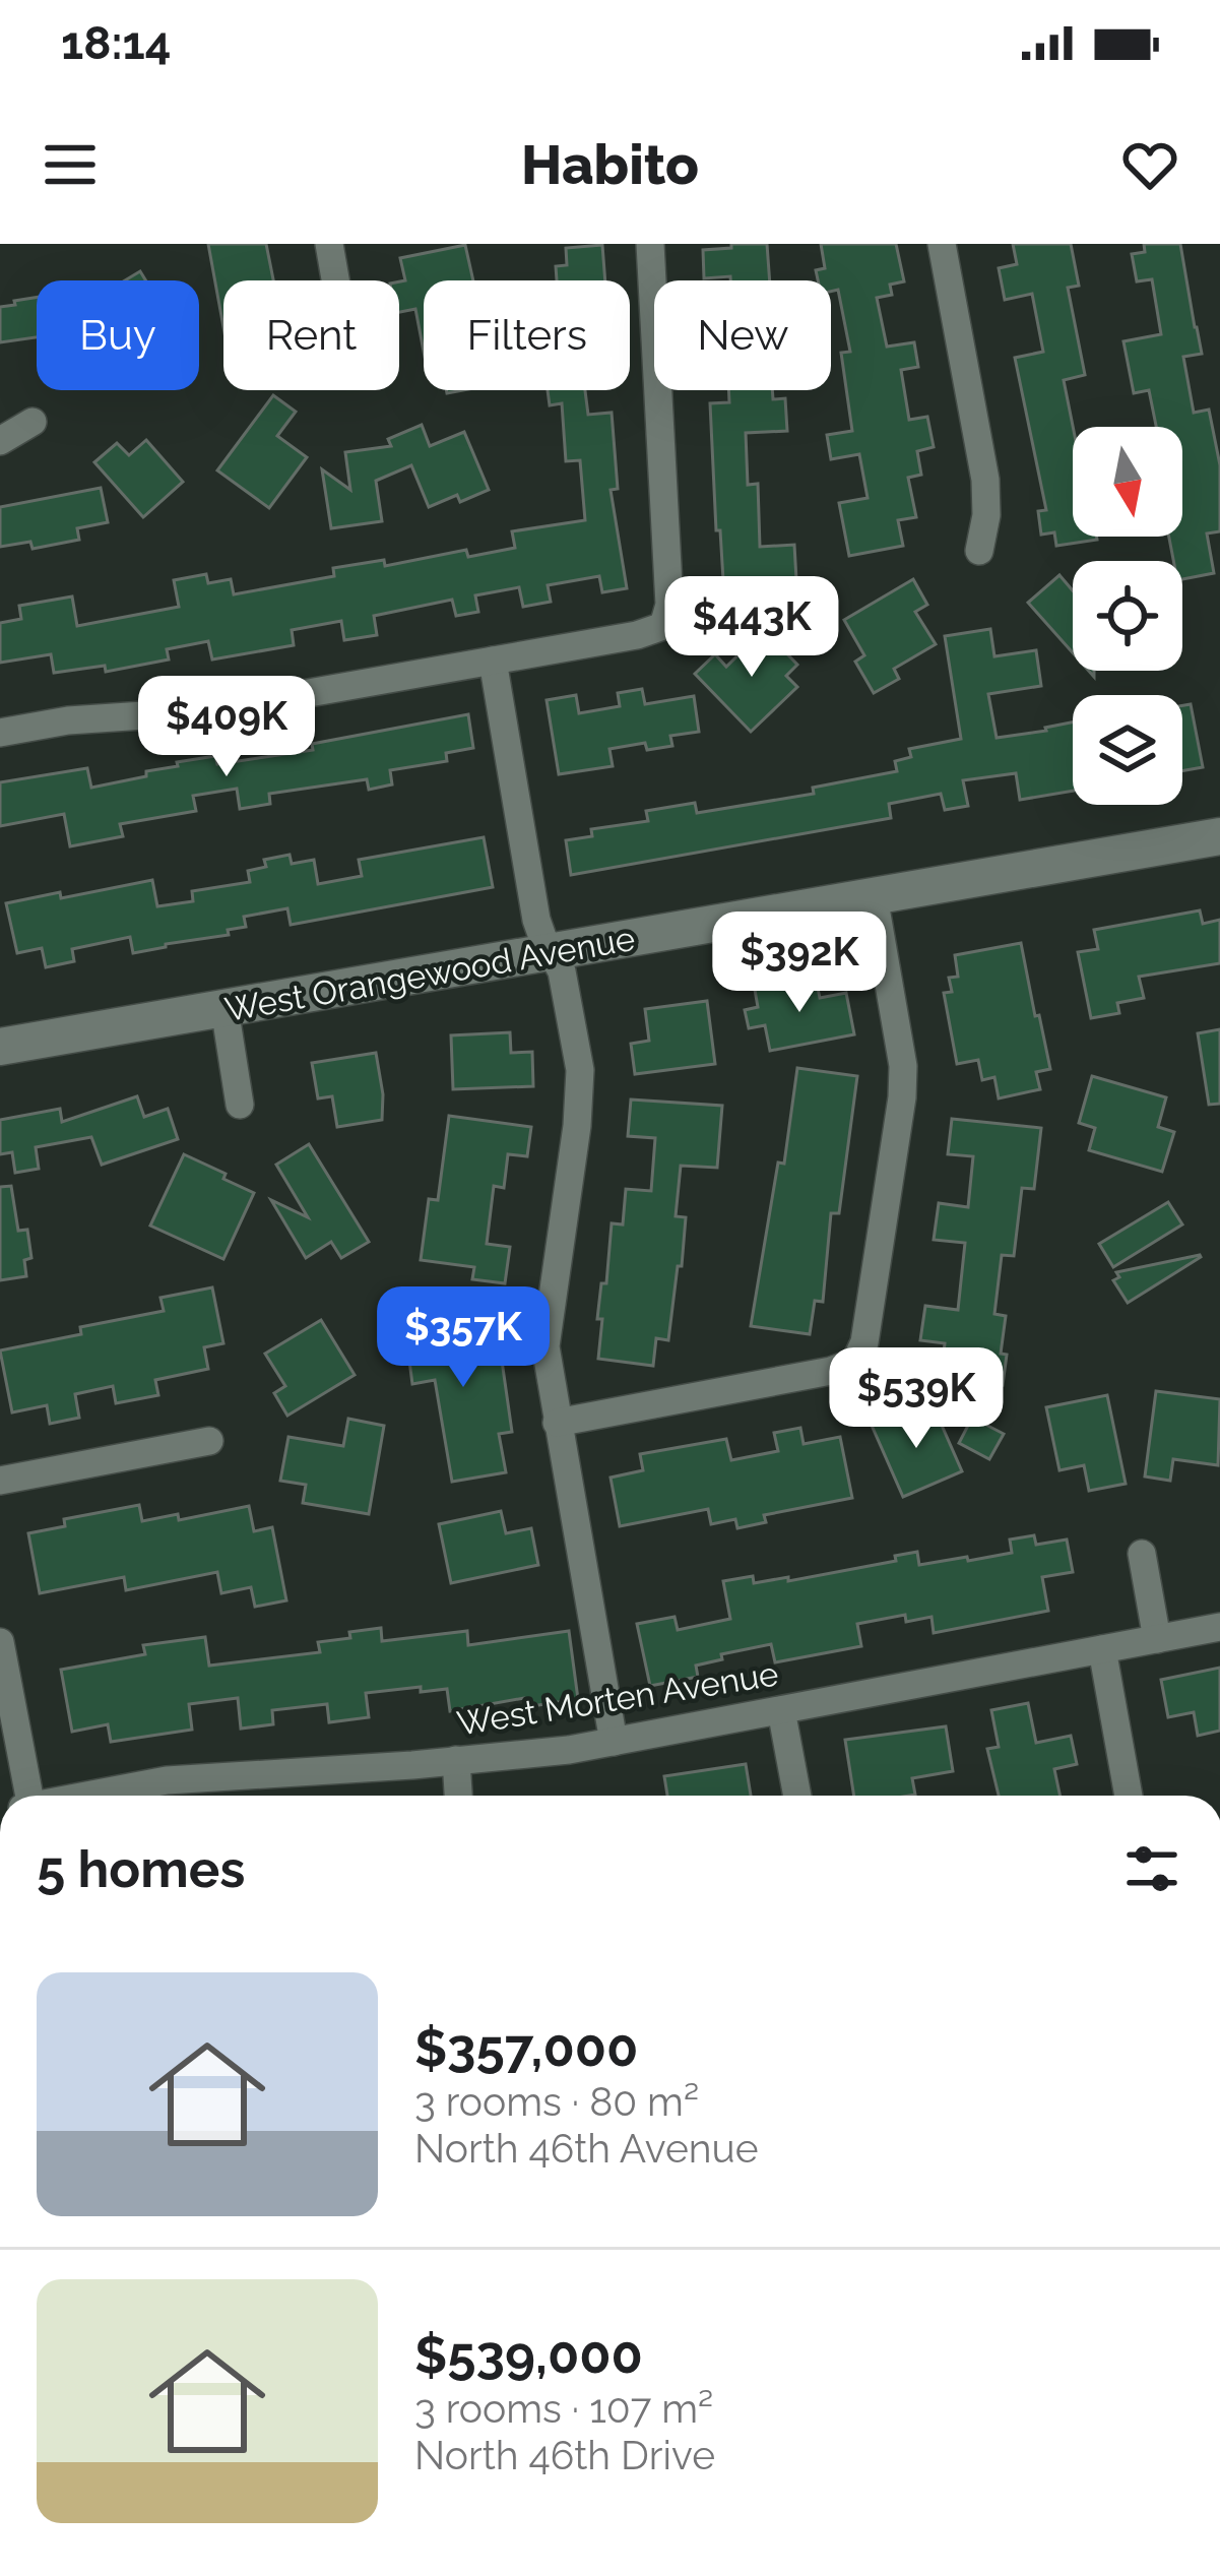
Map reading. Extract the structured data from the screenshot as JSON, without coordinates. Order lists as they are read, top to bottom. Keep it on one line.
{"streets":{"street":["West Orangewood Avenue","West Morten Avenue"]},"north":"bottom","page":{"status":"18:14","header":"Habito","chip":["Buy","Rent","Filters","New"],"price":["$443K","$409K","$392K","$357K","$539K"],"heading":"5 homes","list":[{"name":"$357,000","note":"3 rooms · 80 m² · North 46th Avenue"},{"name":"$539,000","note":"3 rooms · 107 m² · North 46th Drive"}]}}
